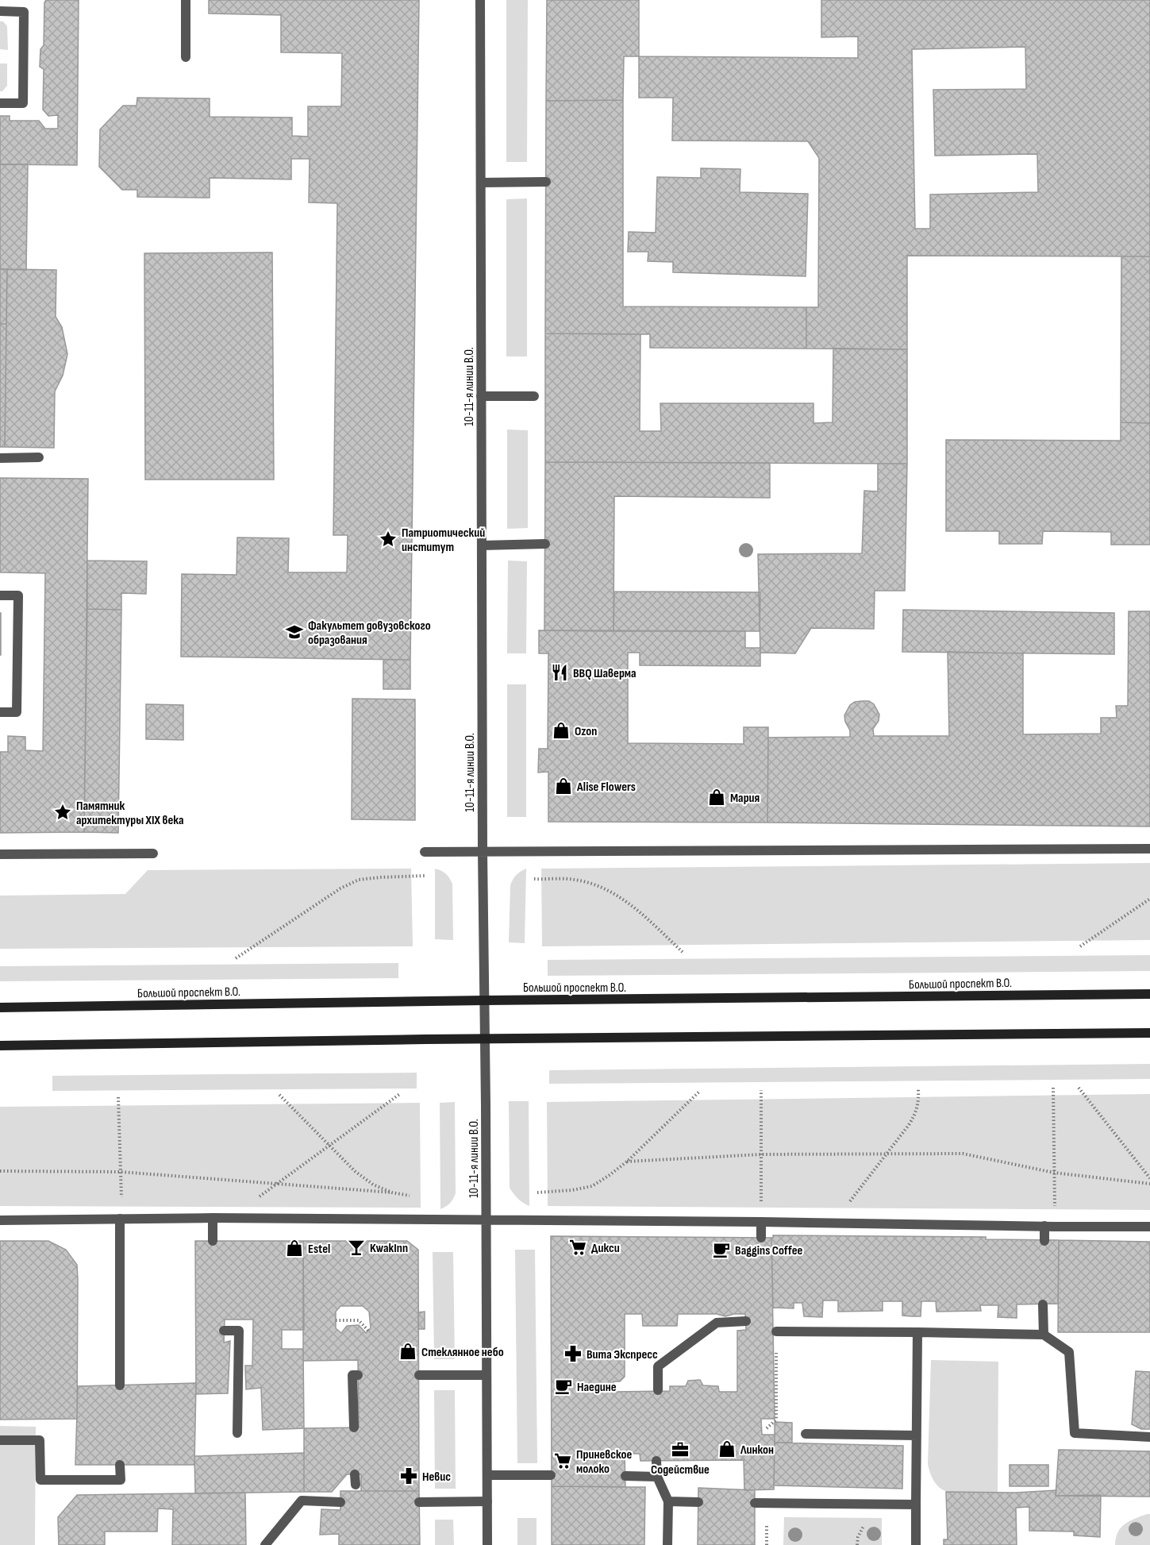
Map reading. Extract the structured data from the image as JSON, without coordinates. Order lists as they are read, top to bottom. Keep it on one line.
{"streets":{"main road":["Большой проспект В.О."],"street":["10-11-я линии В.О."]},"crossings":[["10-11-я линии В.О.","Большой проспект В.О."]],"places":{"place":["Патриотический институт","Памятник архитектуры XIX века"],"school or university":["Факультет довузовского образования"],"restaurant":["BBQ Шаверма"],"shop":["Ozon","Alise Flowers","Мария","Estel","Стеклянное небо","Линкон"],"bar":["KwakInn"],"supermarket":["Дикси","Приневское молоко"],"cafe":["Baggins Coffee","Наедине"],"pharmacy":["Вита Экспресс","Невис"],"office":["Содействие"]}}
